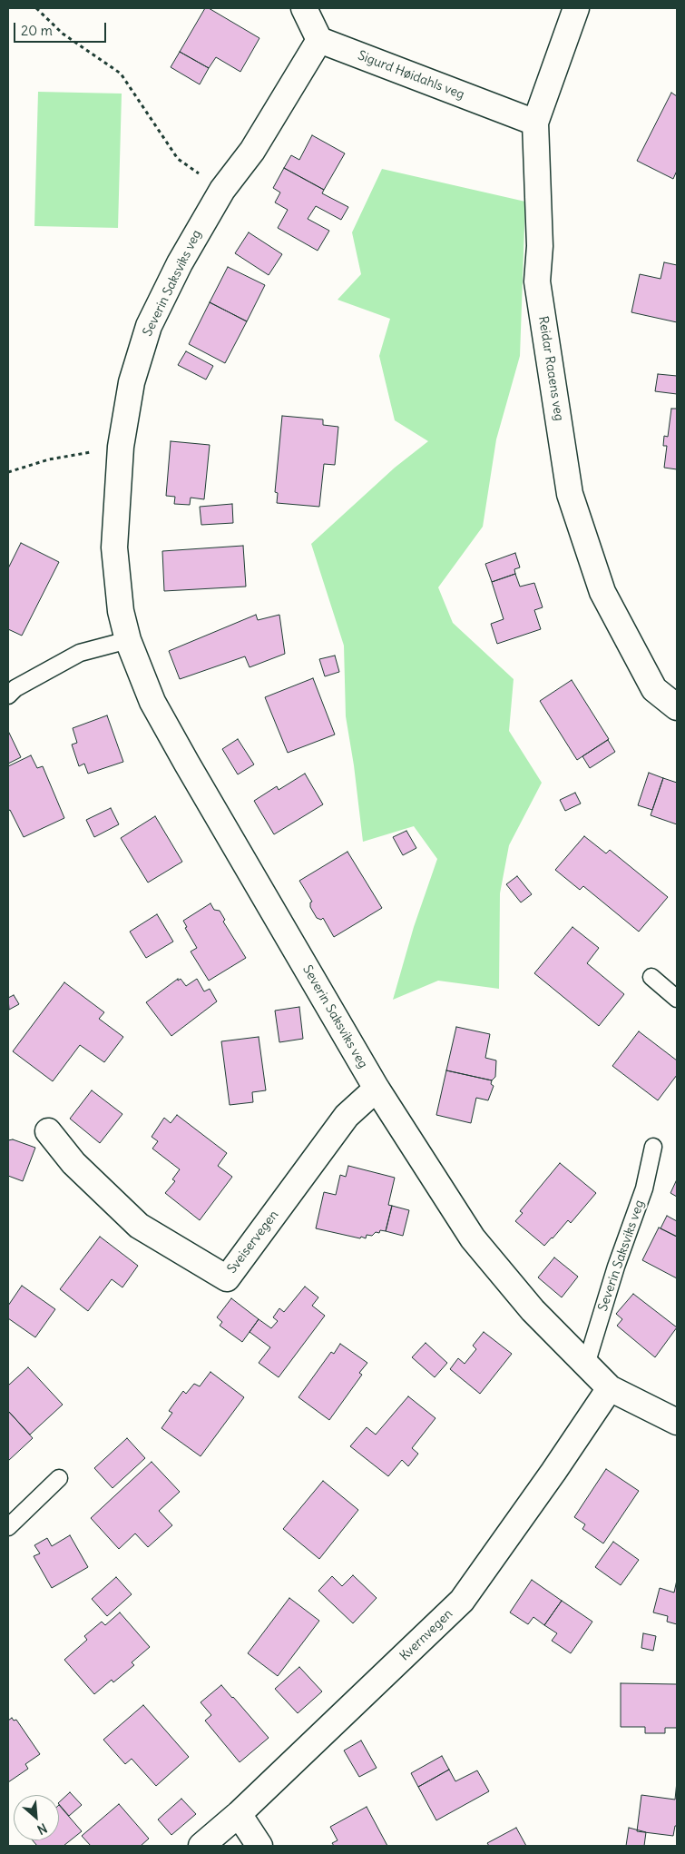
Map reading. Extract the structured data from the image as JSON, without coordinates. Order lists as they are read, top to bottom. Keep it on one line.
{"streets":{"street":["Sigurd Høidahls veg","Severin Saksviks veg","Reidar Raaens veg","Sveiservegen","Kvernvegen"]},"crossings":[["Sigurd Høidahls veg","Severin Saksviks veg"],["Sigurd Høidahls veg","Reidar Raaens veg"],["Severin Saksviks veg","Sveiservegen"],["Severin Saksviks veg","Kvernvegen"]],"scale_bar":"20 m","north":"bottom right"}
